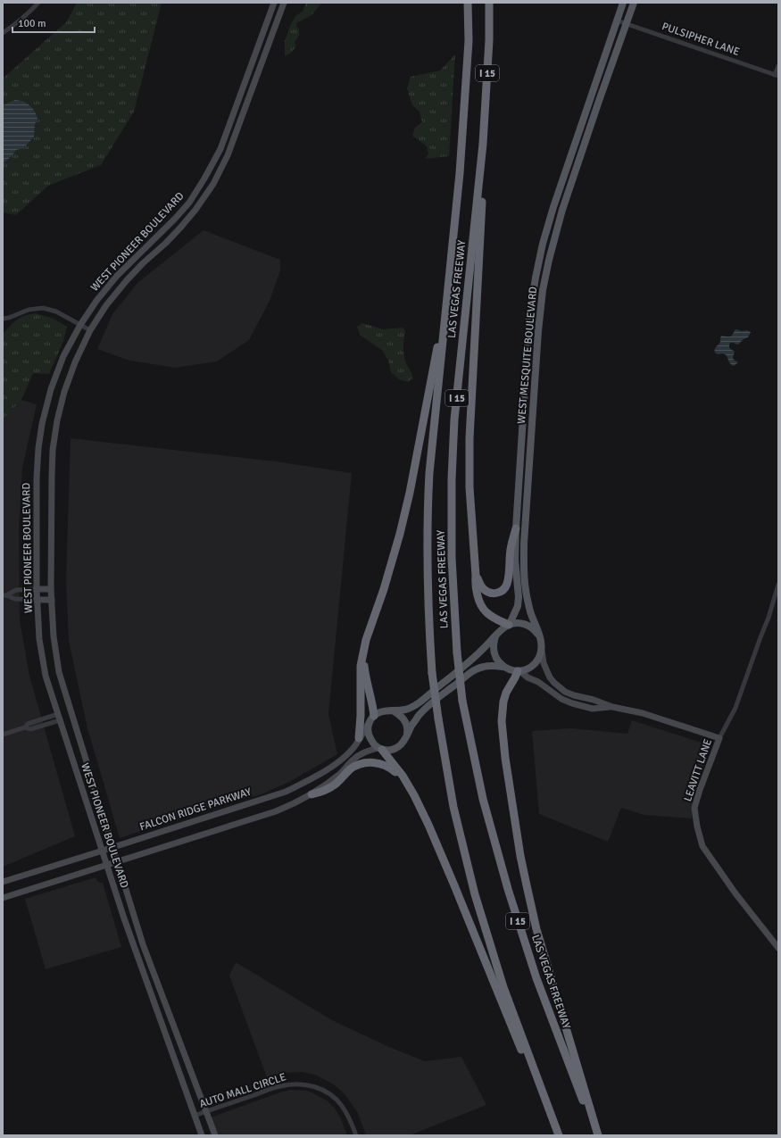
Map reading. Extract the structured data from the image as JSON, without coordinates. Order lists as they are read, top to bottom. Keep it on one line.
{"streets":{"highway":["I 15","LAS VEGAS FREEWAY"],"main road":["WEST PIONEER BOULEVARD","WEST MESQUITE BOULEVARD","LEAVITT LANE","FALCON RIDGE PARKWAY"],"street":["PULSIPHER LANE","AUTO MALL CIRCLE"]},"crossings":[["PULSIPHER LANE","WEST MESQUITE BOULEVARD"],["WEST PIONEER BOULEVARD","FALCON RIDGE PARKWAY"],["WEST PIONEER BOULEVARD","AUTO MALL CIRCLE"]],"scale_bar":"100 m"}
